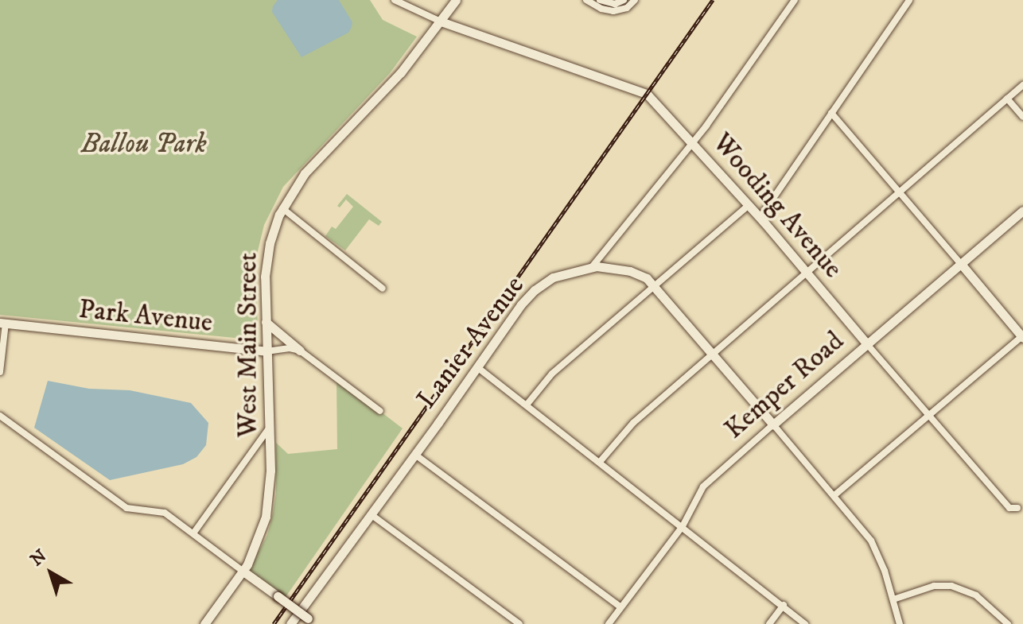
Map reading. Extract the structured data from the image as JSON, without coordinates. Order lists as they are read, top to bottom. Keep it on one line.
{"streets":{"street":["Wooding Avenue","Park Avenue","Lanier Avenue","West Main Street","Kemper Road"]},"crossings":[["Wooding Avenue","West Main Street"],["Wooding Avenue","Kemper Road"],["Park Avenue","West Main Street"],["Lanier Avenue","Kemper Road"]],"parks":["Ballou Park"],"north":"top left"}
